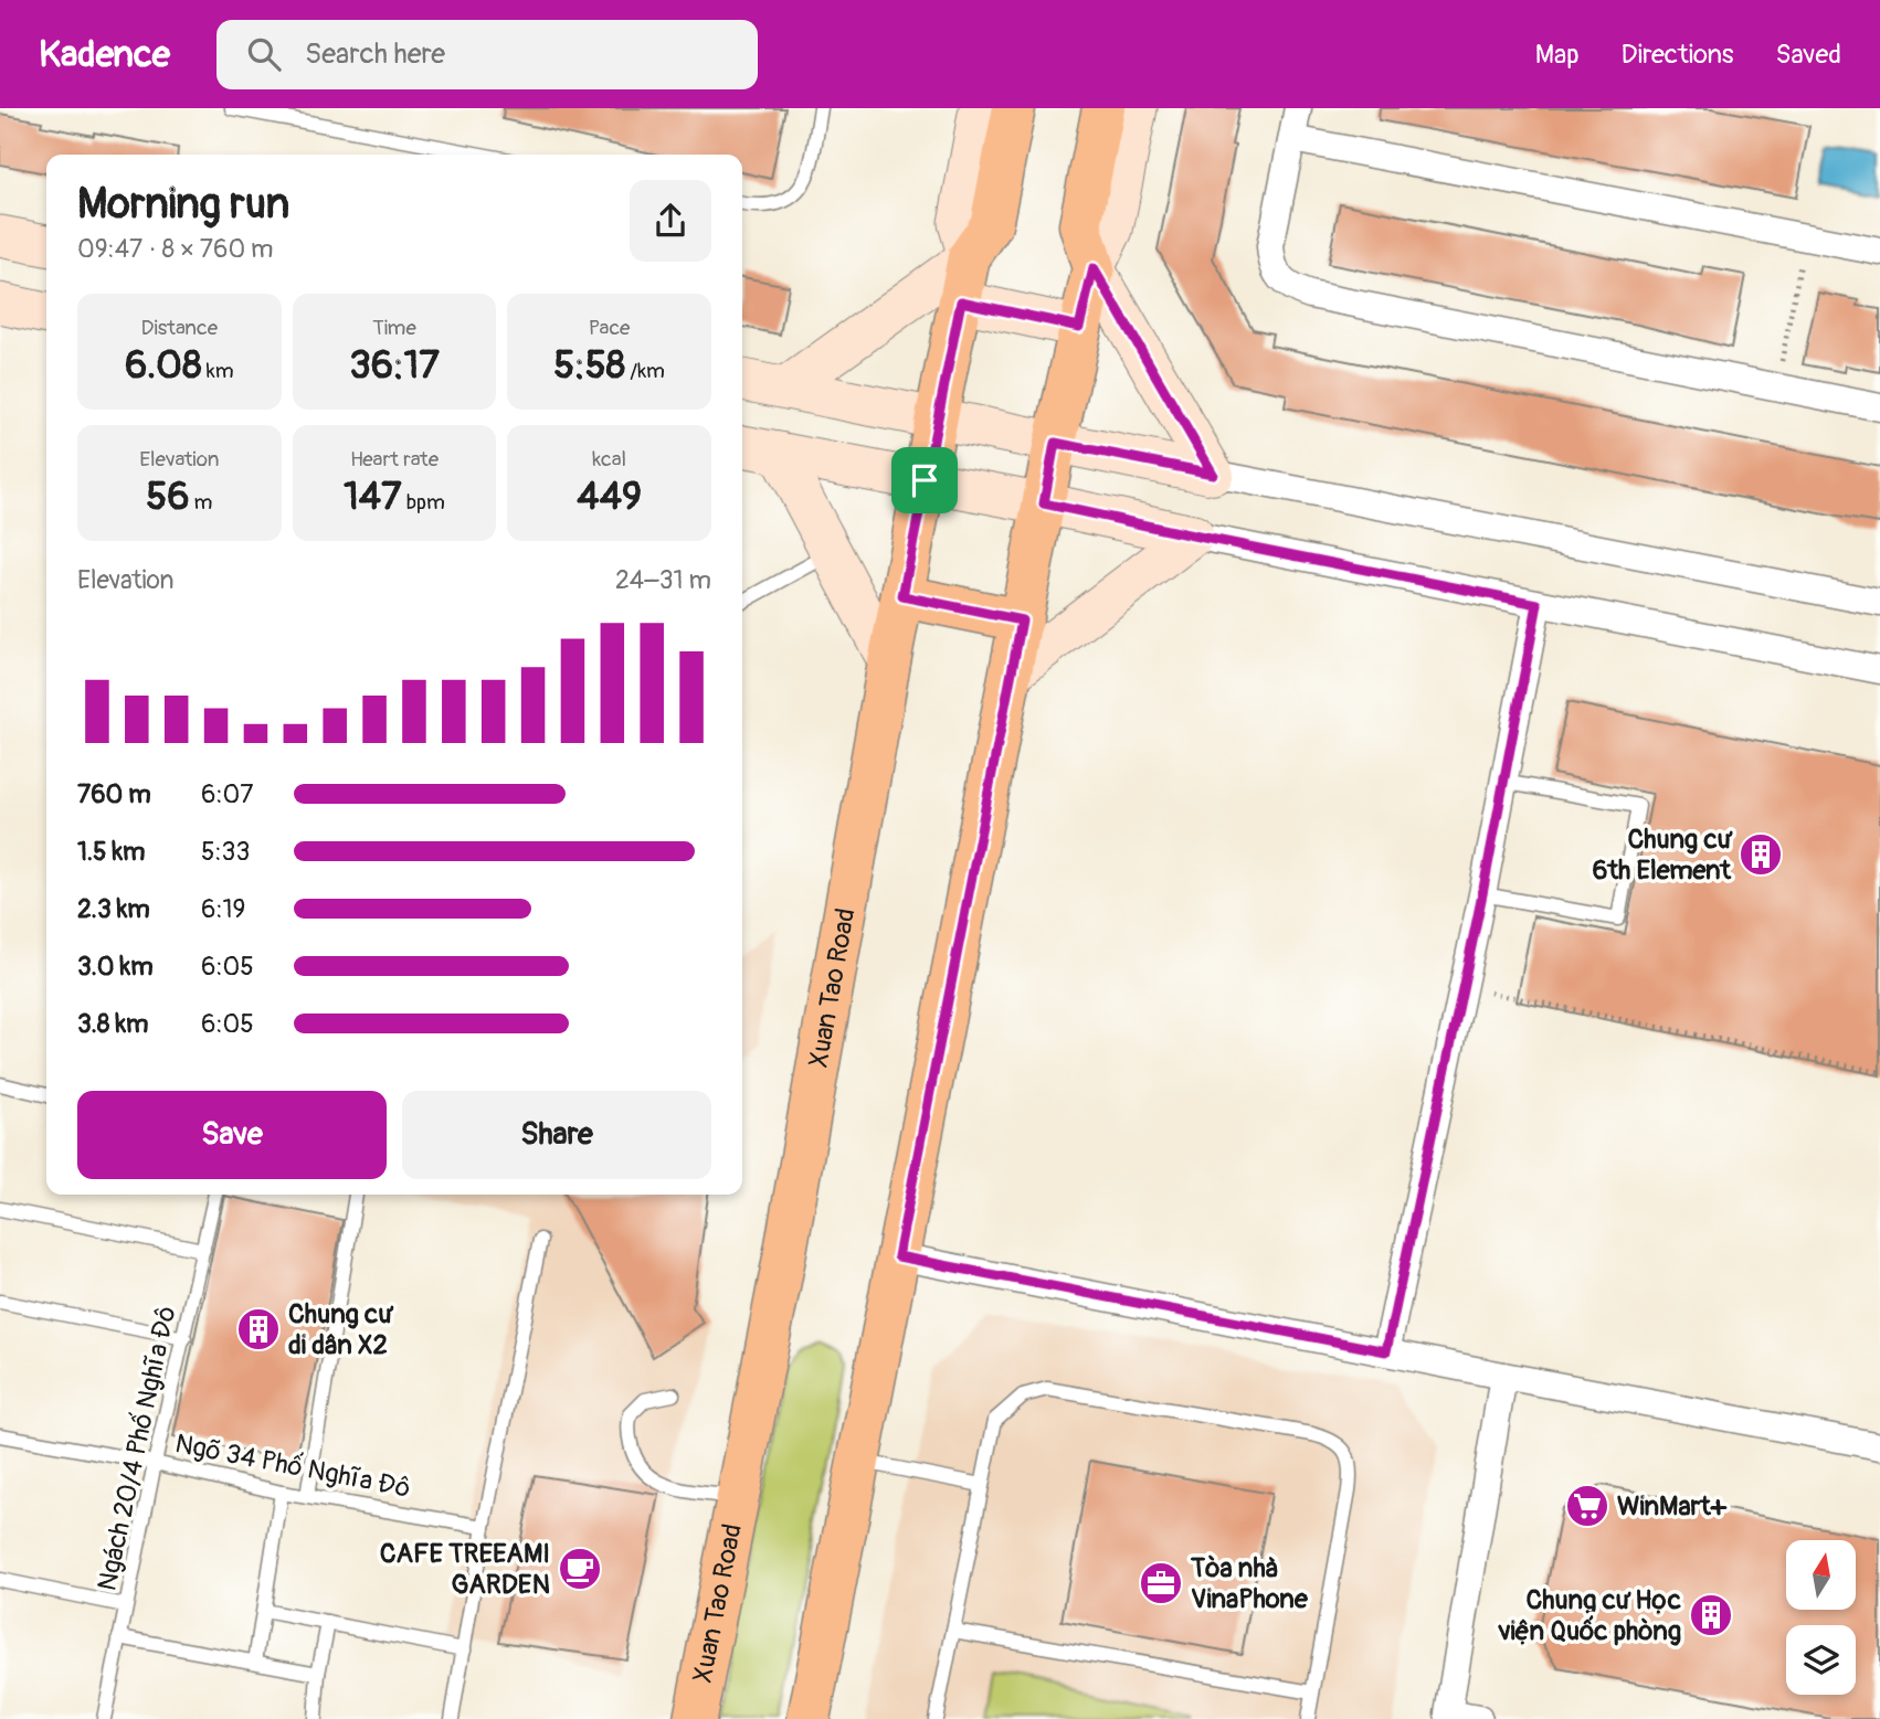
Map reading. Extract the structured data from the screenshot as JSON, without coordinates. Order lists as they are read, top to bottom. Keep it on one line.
{"streets":{"main road":["Xuan Tao Road"],"lane":["Ngách 20/4 Phố Nghĩa Đô","Ngõ 34 Phố Nghĩa Đô"]},"crossings":[["Ngách 20/4 Phố Nghĩa Đô","Ngõ 34 Phố Nghĩa Đô"]],"places":{"building":["Chung cư 6th Element","Chung cư di dân X2","Chung cư Học viện Quốc phòng"],"supermarket":["WinMart+"],"cafe":["CAFE TREEAMI GARDEN"],"office":["Tòa nhà VinaPhone"]},"north":"top","page":{"header":"Kadence","search":"Search here","nav":["Map","Directions","Saved"],"heading":["Morning run","09:47 · 8 × 760 m"],"stats":[["Distance","6.08 km"],["Time","36:17"],["Pace","5:58 /km"],["Elevation","56 m"],["Heart rate","147 bpm"],["kcal","449"]],"chart":["Elevation","24–31 m"],"list":[{"name":"760 m","note":"6:07"},{"name":"1.5 km","note":"5:33"},{"name":"2.3 km","note":"6:19"},{"name":"3.0 km","note":"6:05"},{"name":"3.8 km","note":"6:05"}],"buttons":["Save","Share"]}}
